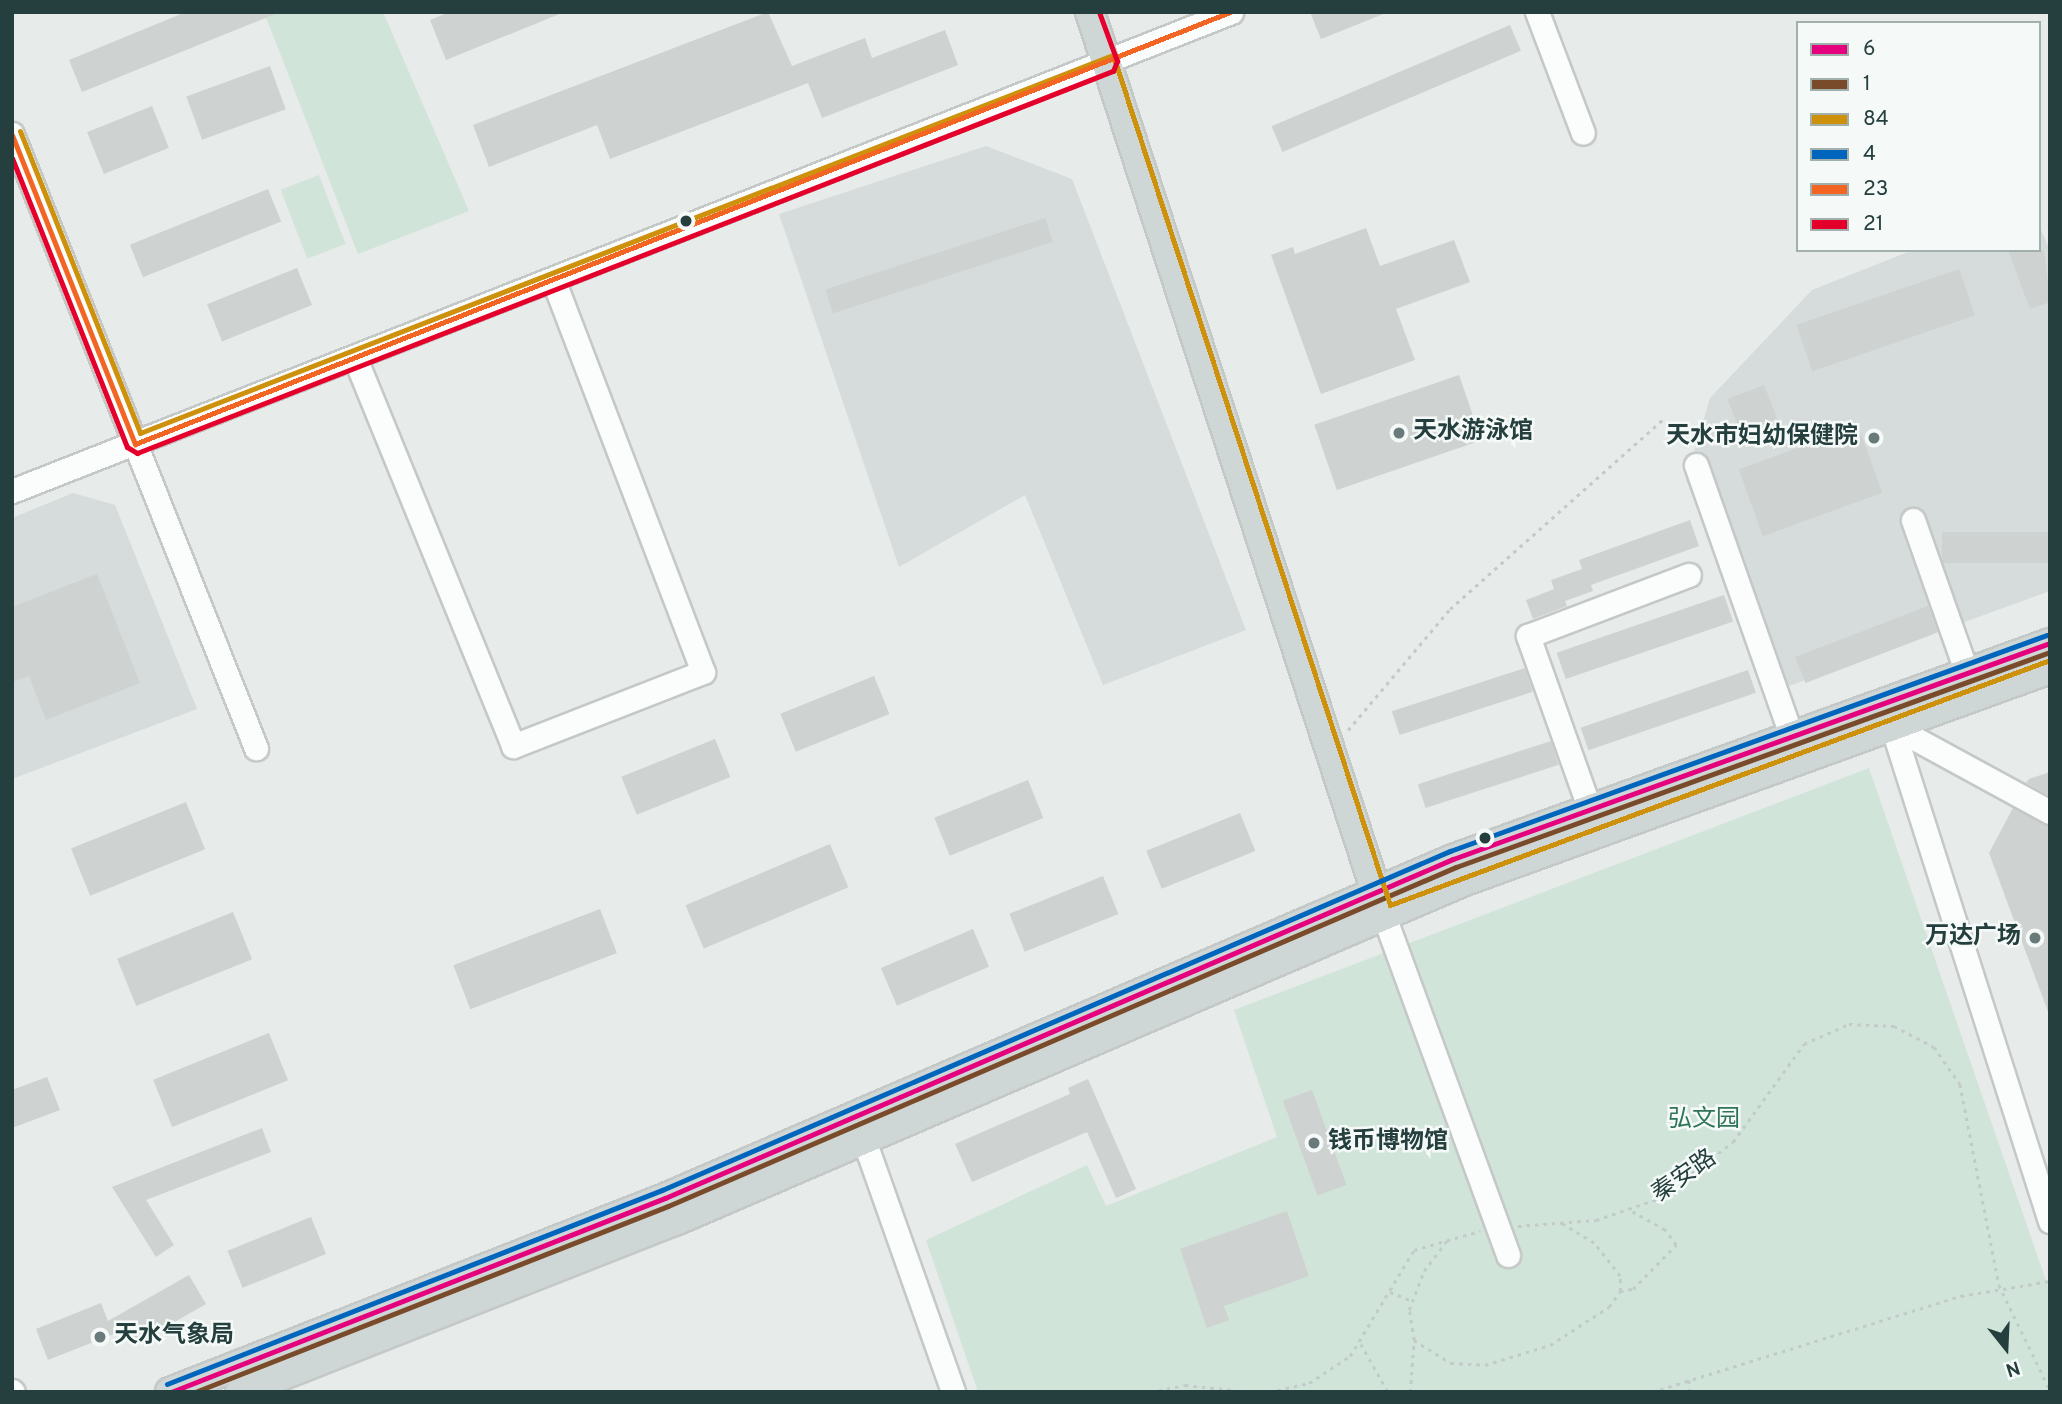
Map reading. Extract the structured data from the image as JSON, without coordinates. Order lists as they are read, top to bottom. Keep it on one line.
{"streets":{"path":["秦安路"]},"parks":["弘文园"],"places":["天水游泳馆","天水市妇幼保健院","万达广场","钱币博物馆","天水气象局"],"lines":["transit line 23","transit line 21","transit line 84","transit line 4","transit line 6","transit line 1"],"legend":["6","1","84","4","23","21"],"north":"bottom"}
